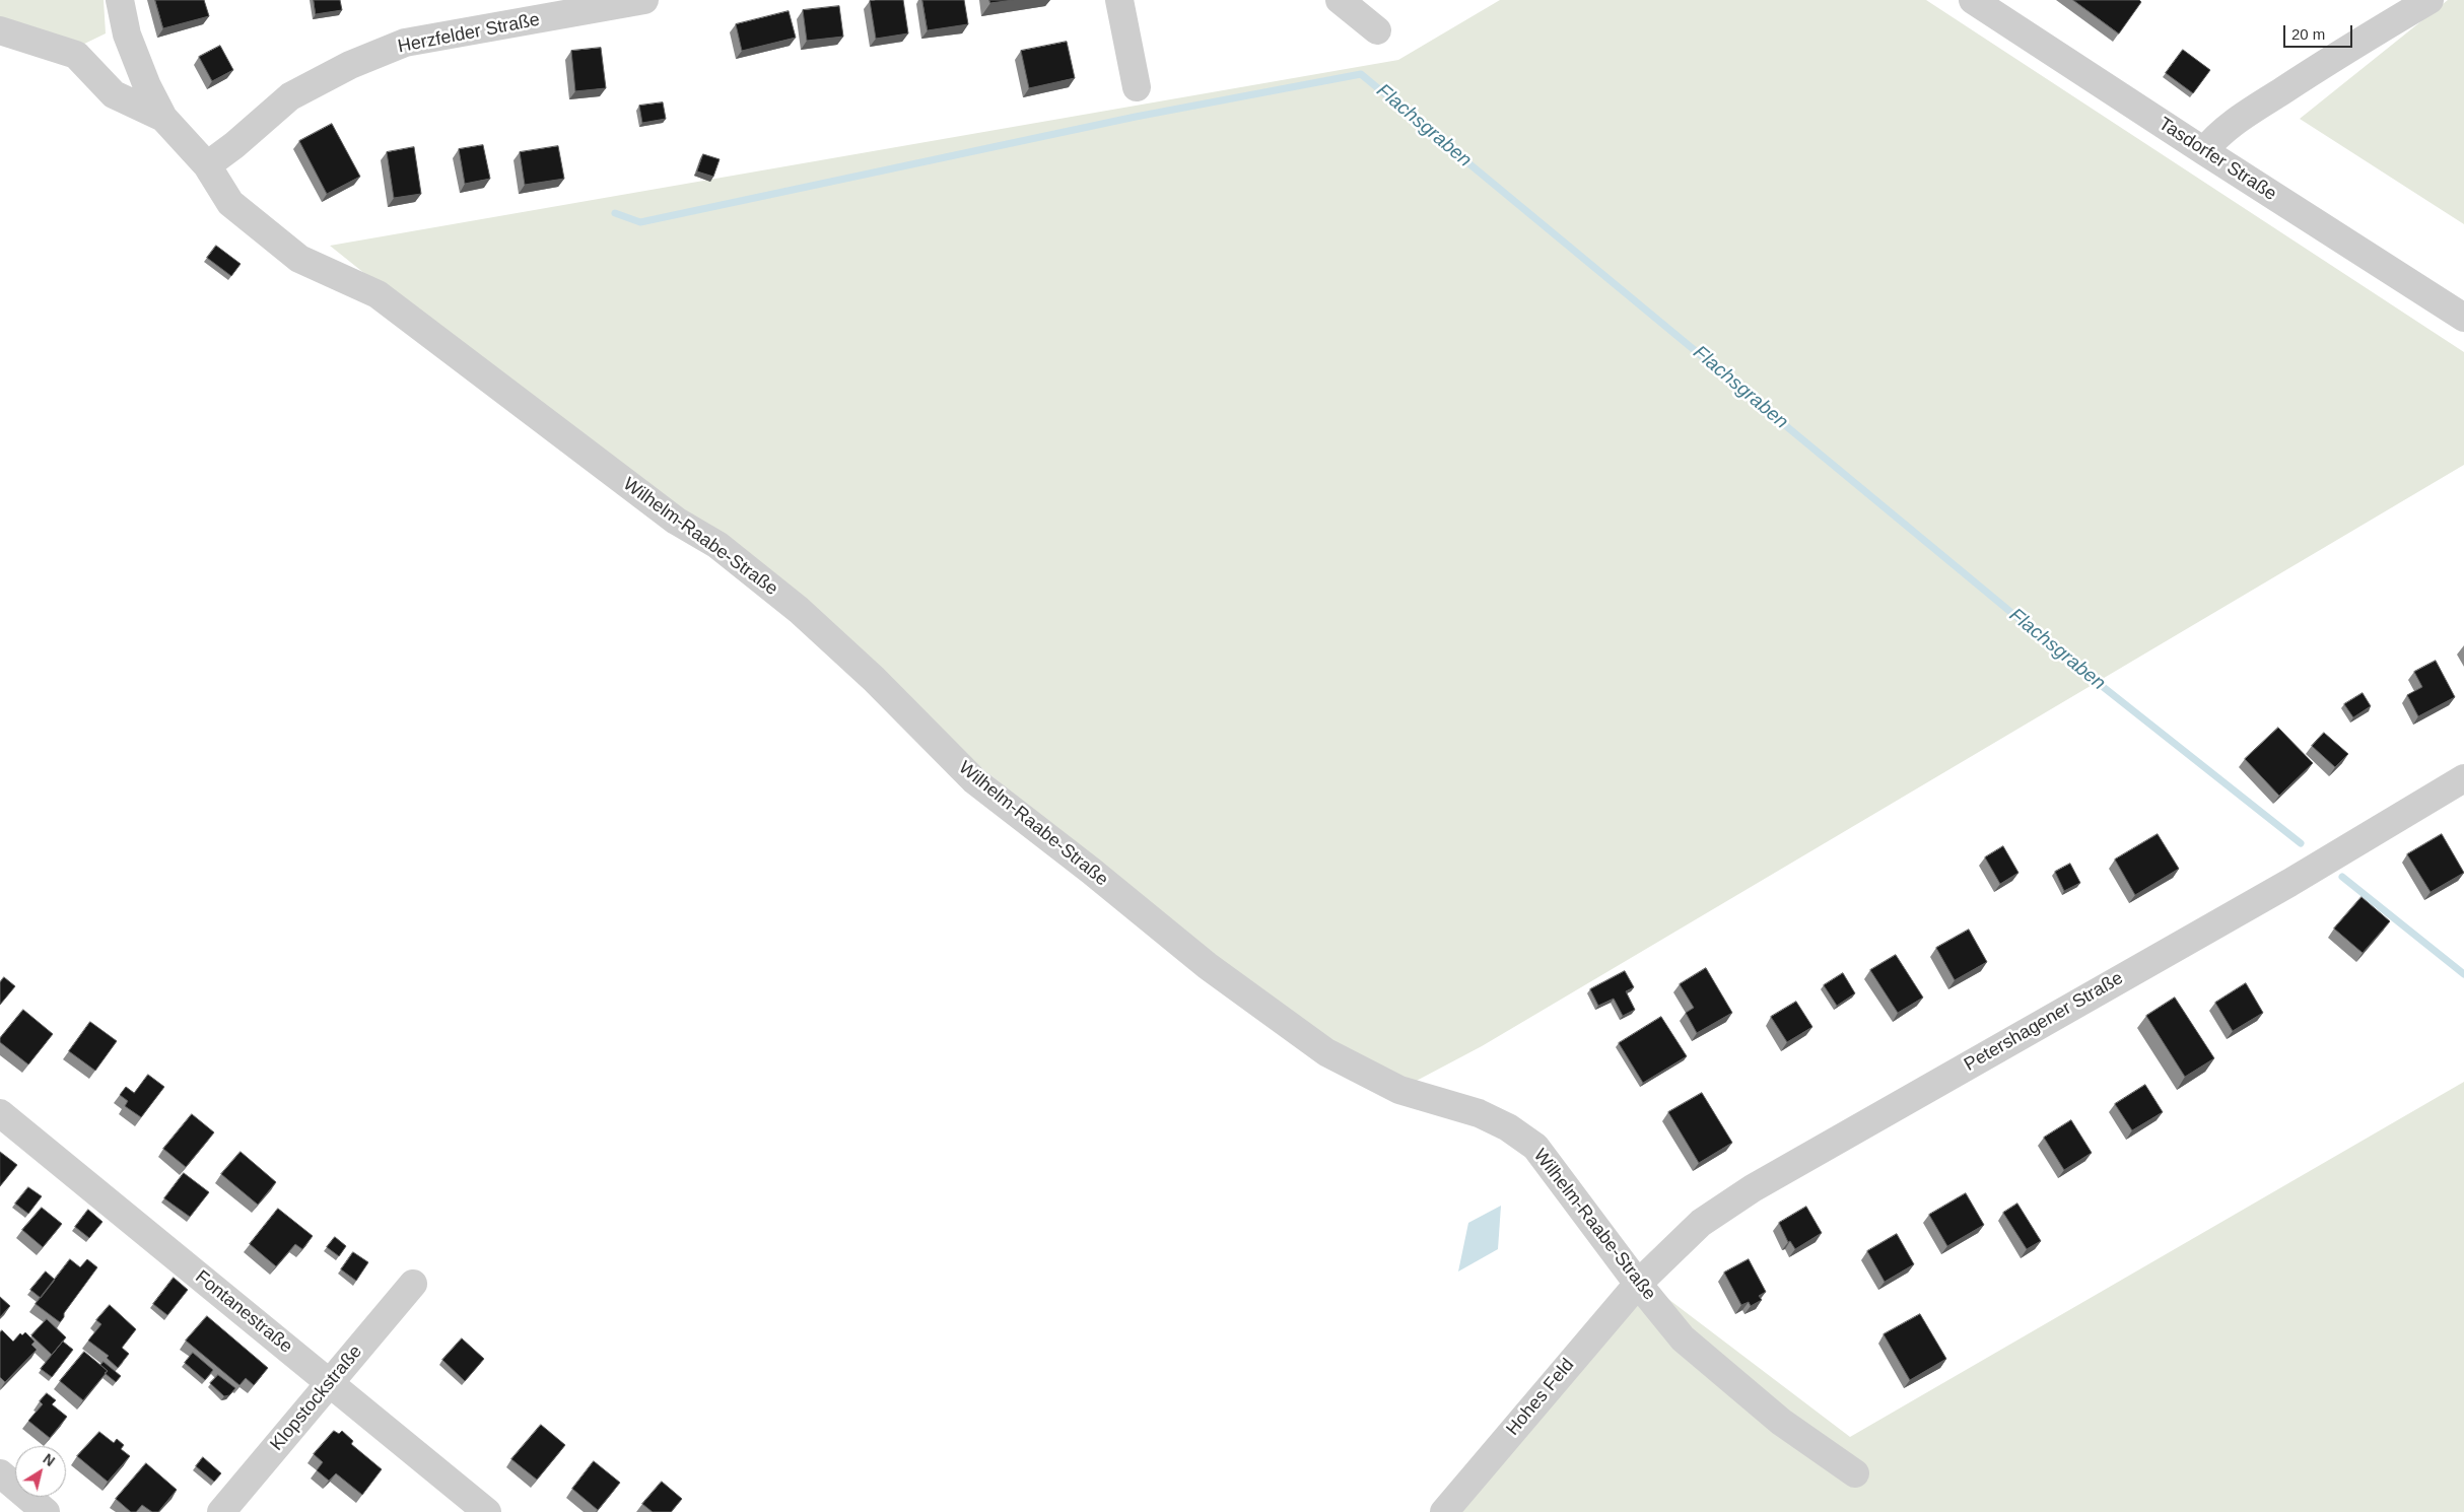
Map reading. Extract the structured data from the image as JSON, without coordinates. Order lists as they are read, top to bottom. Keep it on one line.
{"streets":{"street":["Herzfelder Straße","Tasdorfer Straße","Wilhelm-Raabe-Straße","Petershagener Straße","Fontanestraße","Hohes Feld","Klopstockstraße"]},"crossings":[["Herzfelder Straße","Wilhelm-Raabe-Straße"],["Wilhelm-Raabe-Straße","Petershagener Straße"],["Wilhelm-Raabe-Straße","Hohes Feld"],["Petershagener Straße","Hohes Feld"],["Fontanestraße","Klopstockstraße"]],"water":["Flachsgraben"],"scale_bar":"20 m","north":"top right"}
